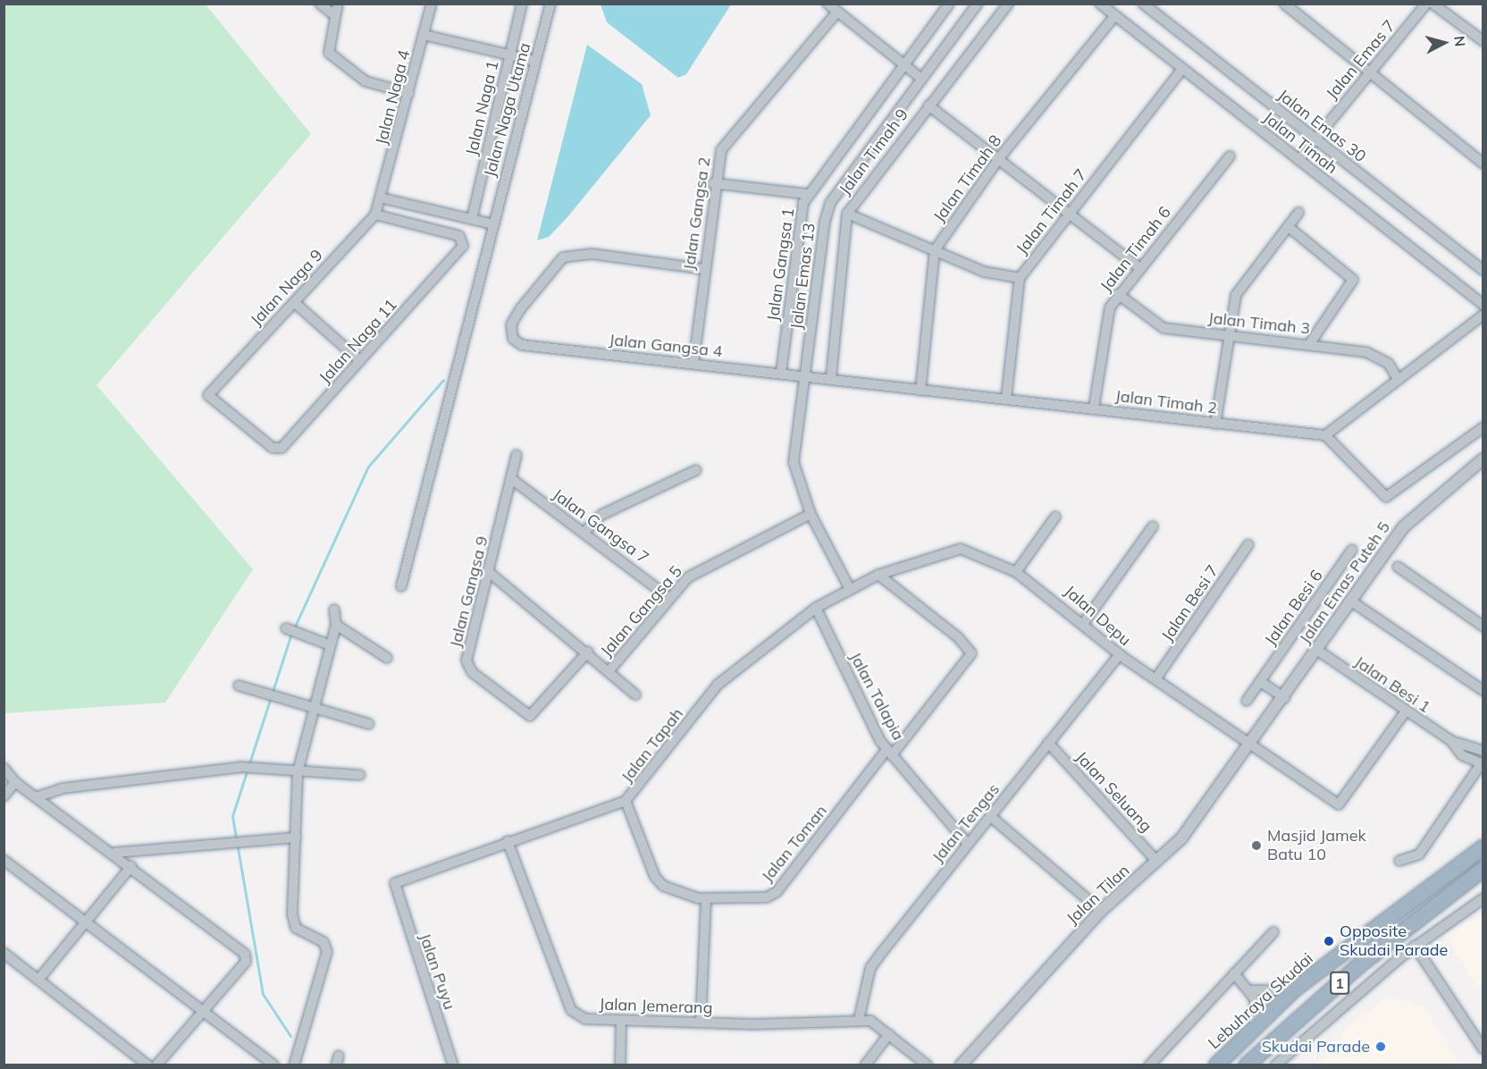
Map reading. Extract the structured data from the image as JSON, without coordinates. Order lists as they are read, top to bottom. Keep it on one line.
{"streets":{"highway":["1","Lebuhraya Skudai"],"street":["Jalan Emas 7","Jalan Naga 4","Jalan Naga 1","Jalan Naga Utama","Jalan Emas 30","Jalan Timah","Jalan Timah 9","Jalan Timah 8","Jalan Timah 7","Jalan Gangsa 2","Jalan Timah 6","Jalan Gangsa 1","Jalan Emas 13","Jalan Naga 9","Jalan Timah 3","Jalan Naga 11","Jalan Gangsa 4","Jalan Timah 2","Jalan Gangsa 7","Jalan Emas Puteh 5","Jalan Gangsa 9","Jalan Besi 7","Jalan Besi 6","Jalan Gangsa 5","Jalan Depu","Jalan Besi 1","Jalan Talapia","Jalan Tapah","Jalan Seluang","Jalan Tengas","Jalan Toman","Jalan Tilan","Jalan Puyu","Jalan Jemerang"]},"crossings":[["Jalan Emas 7","Jalan Emas 30"],["Jalan Emas 7","Jalan Timah"],["Jalan Naga 4","Jalan Naga 9"],["Jalan Timah","Jalan Timah 8"],["Jalan Timah","Jalan Timah 7"],["Jalan Timah 9","Jalan Timah 2"],["Jalan Timah 8","Jalan Timah 2"],["Jalan Timah 7","Jalan Timah 2"],["Jalan Gangsa 2","Jalan Gangsa 4"],["Jalan Timah 6","Jalan Timah 3"],["Jalan Timah 6","Jalan Timah 2"],["Jalan Gangsa 1","Jalan Gangsa 4"],["Jalan Emas 13","Jalan Gangsa 4"],["Jalan Emas 13","Jalan Timah 2"],["Jalan Emas 13","Jalan Gangsa 5"],["Jalan Emas 13","Jalan Depu"],["Jalan Naga 9","Jalan Naga 11"],["Jalan Gangsa 4","Jalan Timah 2"],["Jalan Gangsa 7","Jalan Gangsa 9"],["Jalan Gangsa 7","Jalan Gangsa 5"],["Jalan Emas Puteh 5","Jalan Depu"],["Jalan Emas Puteh 5","Jalan Besi 1"],["Jalan Emas Puteh 5","Jalan Tilan"],["Jalan Besi 7","Jalan Depu"],["Jalan Depu","Jalan Besi 1"],["Jalan Depu","Jalan Talapia"],["Jalan Depu","Jalan Tapah"],["Jalan Depu","Jalan Tengas"],["Jalan Depu","Jalan Tilan"],["Jalan Talapia","Jalan Tapah"],["Jalan Talapia","Jalan Toman"],["Jalan Tapah","Jalan Toman"],["Jalan Tapah","Jalan Puyu"],["Jalan Tapah","Jalan Jemerang"],["Jalan Seluang","Jalan Tengas"],["Jalan Seluang","Jalan Tilan"],["Jalan Tengas","Jalan Jemerang"]],"places":["Masjid Jamek Batu 10","Opposite Skudai Parade","Skudai Parade"],"north":"right"}
